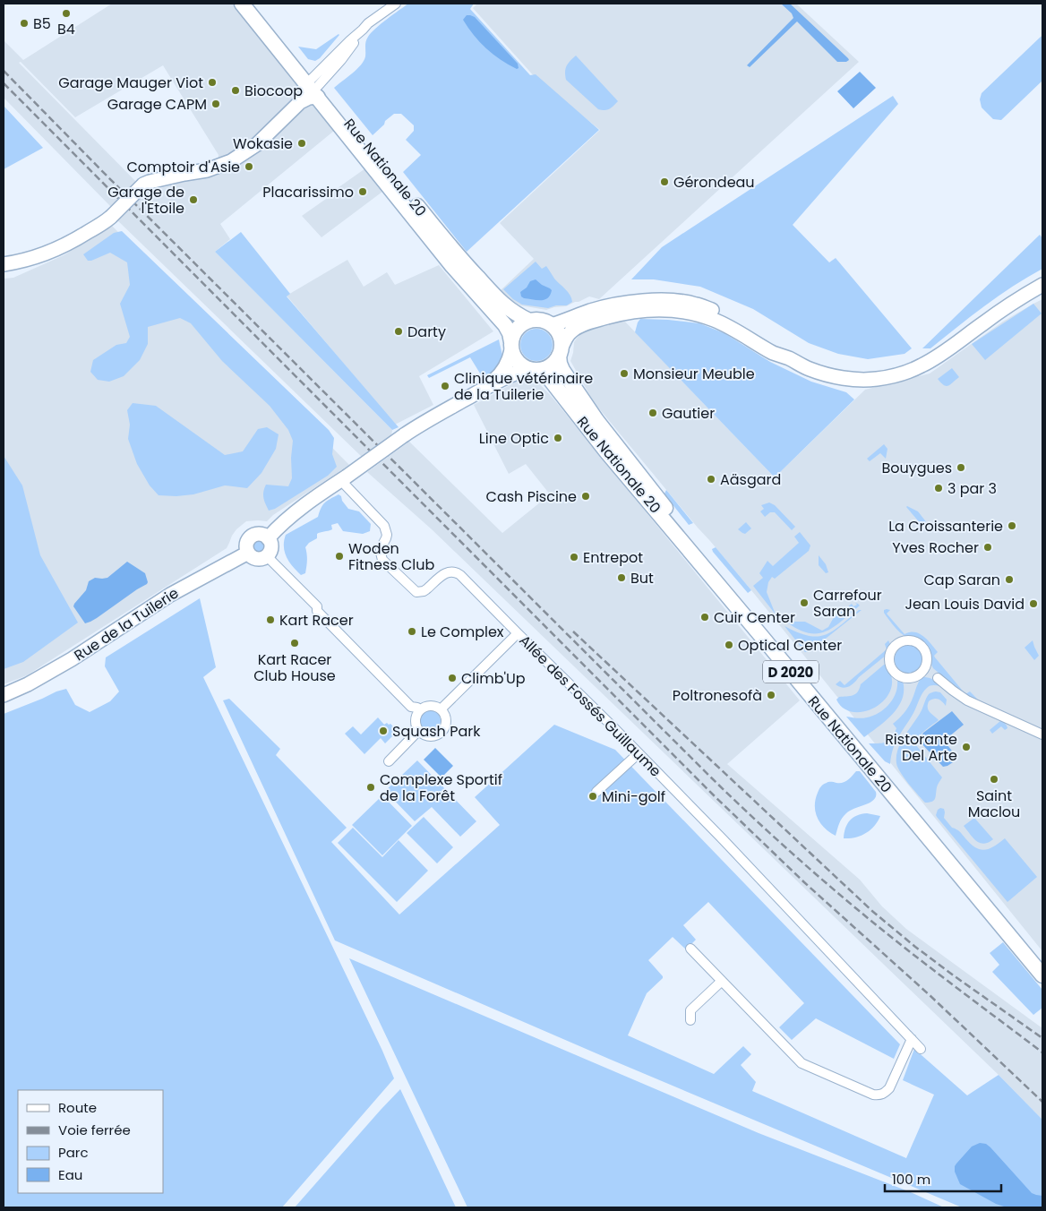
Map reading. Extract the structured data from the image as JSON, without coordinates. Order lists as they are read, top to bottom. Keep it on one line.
{"streets":{"main road":["Rue Nationale 20","D 2020"],"street":["Rue de la Tuilerie","Allée des Fossés Guillaume"]},"crossings":[["Rue Nationale 20","D 2020"]],"places":["B4","B5","Garage Mauger Viot","Biocoop","Garage CAPM","Wokasie","Comptoir d'Asie","Gérondeau","Placarissimo","Garage de l'Etoile","Darty","Monsieur Meuble","Clinique vétérinaire de la Tuilerie","Gautier","Line Optic","Bouygues","Aäsgard","3 par 3","Cash Piscine","La Croissanterie","Yves Rocher","Woden Fitness Club","Entrepot","But","Cap Saran","Carrefour Saran","Jean Louis David","Cuir Center","Kart Racer","Le Complex","Kart Racer Club House","Optical Center","Climb'Up","Poltronesofà","Squash Park","Ristorante Del Arte","Saint Maclou","Complexe Sportif de la Forêt","Mini-golf"],"legend":["Route","Voie ferrée","Parc","Eau"],"scale_bar":"100 m"}
